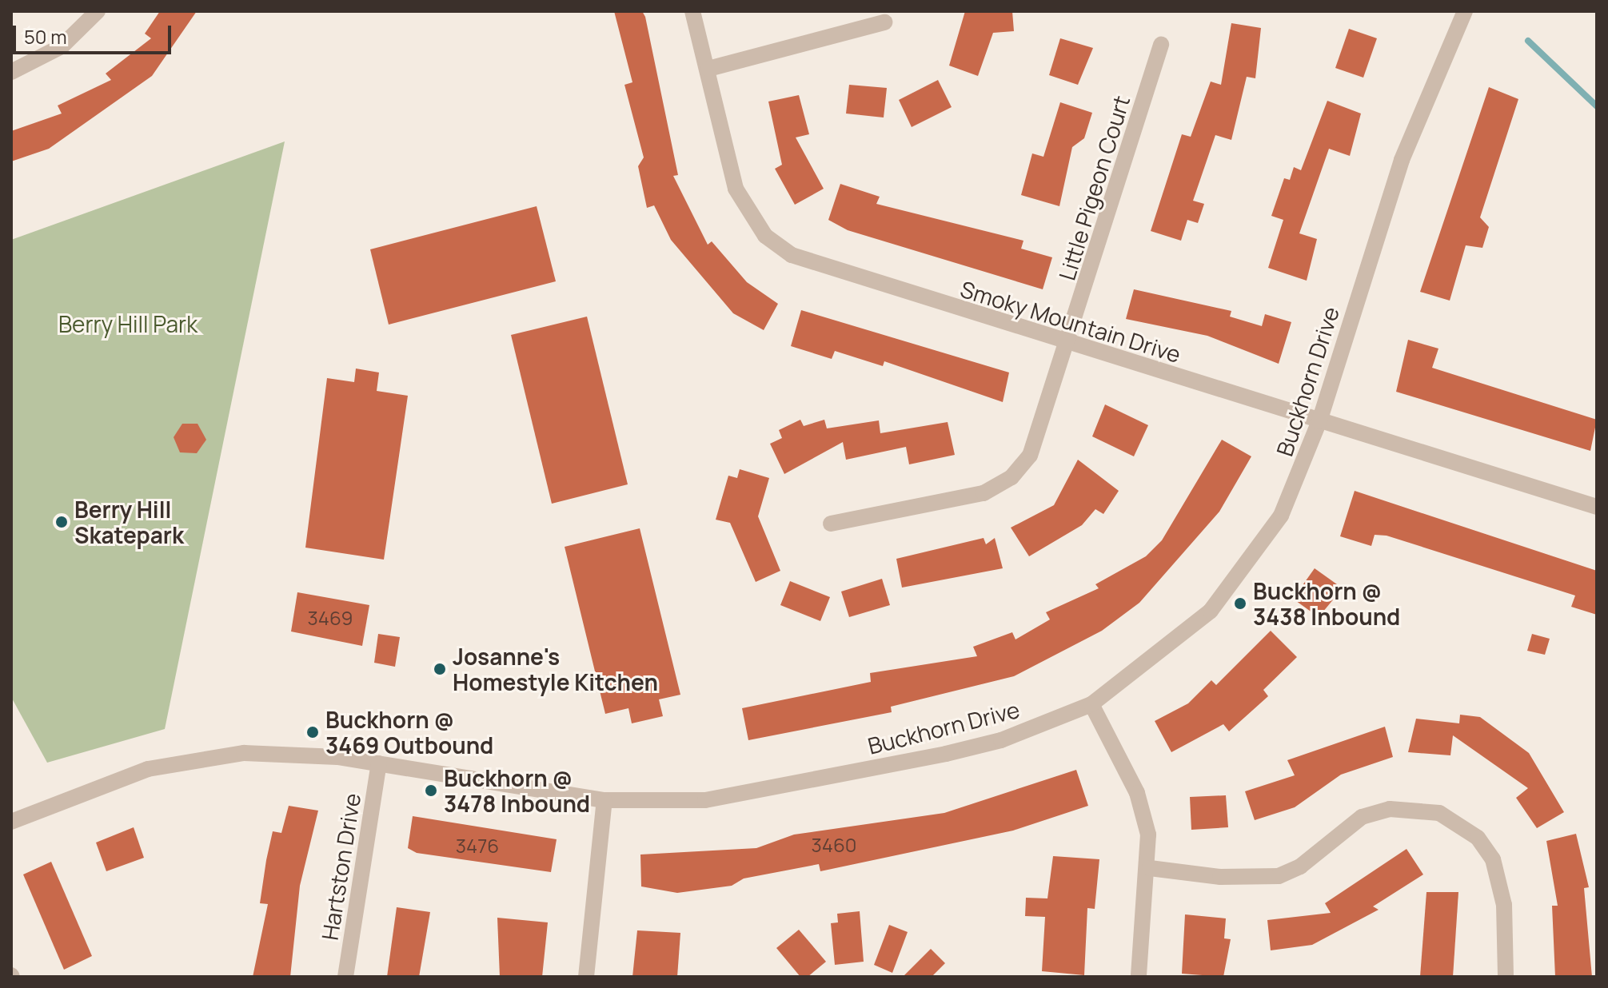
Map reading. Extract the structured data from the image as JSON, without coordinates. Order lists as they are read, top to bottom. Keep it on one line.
{"streets":{"street":["Little Pigeon Court","Smoky Mountain Drive","Buckhorn Drive","Hartston Drive"]},"crossings":[["Little Pigeon Court","Smoky Mountain Drive"],["Smoky Mountain Drive","Buckhorn Drive"],["Buckhorn Drive","Hartston Drive"]],"parks":["Berry Hill Park"],"places":["Berry Hill Skatepark","Buckhorn @ 3438 Inbound","Josanne's Homestyle Kitchen","Buckhorn @ 3469 Outbound","Buckhorn @ 3478 Inbound"],"house_numbers":["3469","3460","3476"],"scale_bar":"50 m"}
